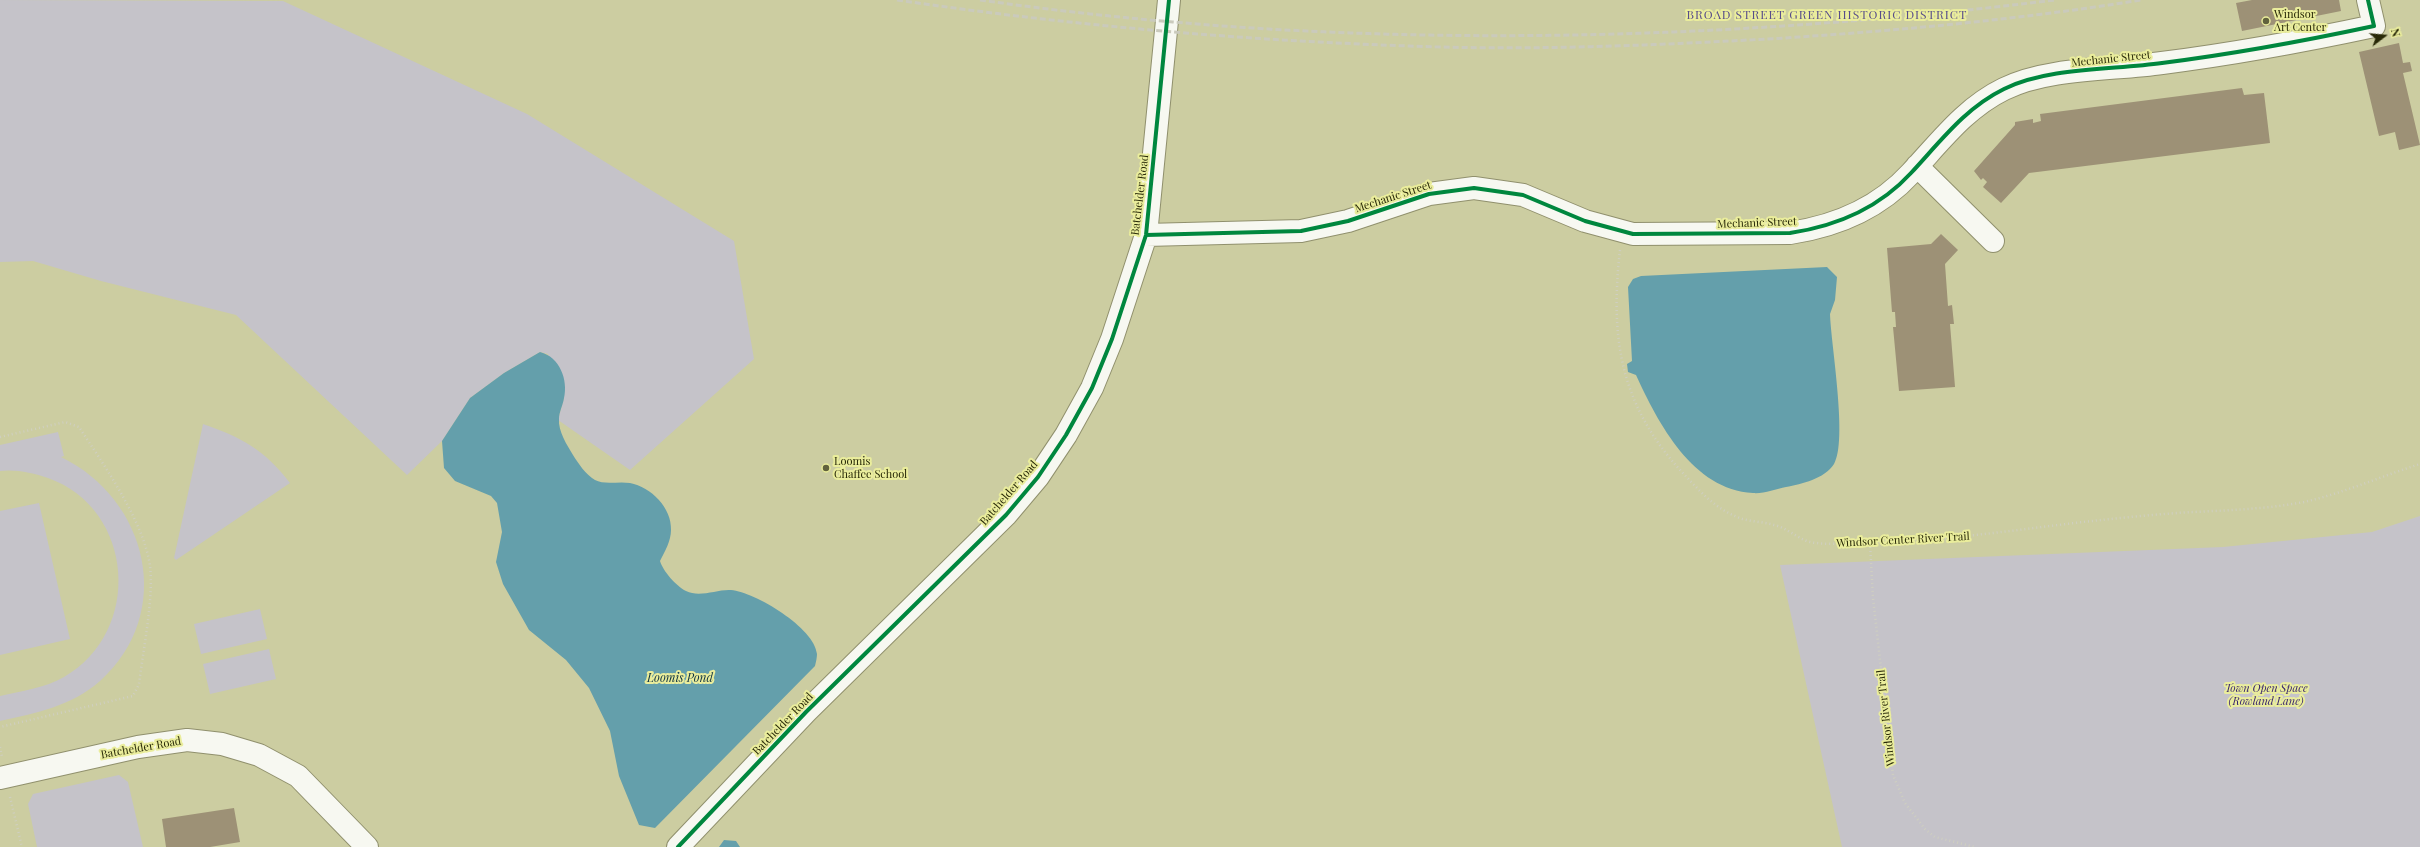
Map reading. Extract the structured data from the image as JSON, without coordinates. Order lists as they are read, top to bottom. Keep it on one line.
{"streets":{"street":["Mechanic Street","Batchelder Road"],"path":["Windsor Center River Trail","Windsor River Trail"]},"crossings":[["Mechanic Street","Batchelder Road"],["Mechanic Street","Windsor Center River Trail"],["Windsor Center River Trail","Windsor River Trail"]],"districts":["BROAD STREET GREEN HISTORIC DISTRICT"],"water":["Loomis Pond"],"parks":["Town Open Space (Rowland Lane)"],"places":["Windsor Art Center","Loomis Chaffee School"],"north":"right"}
